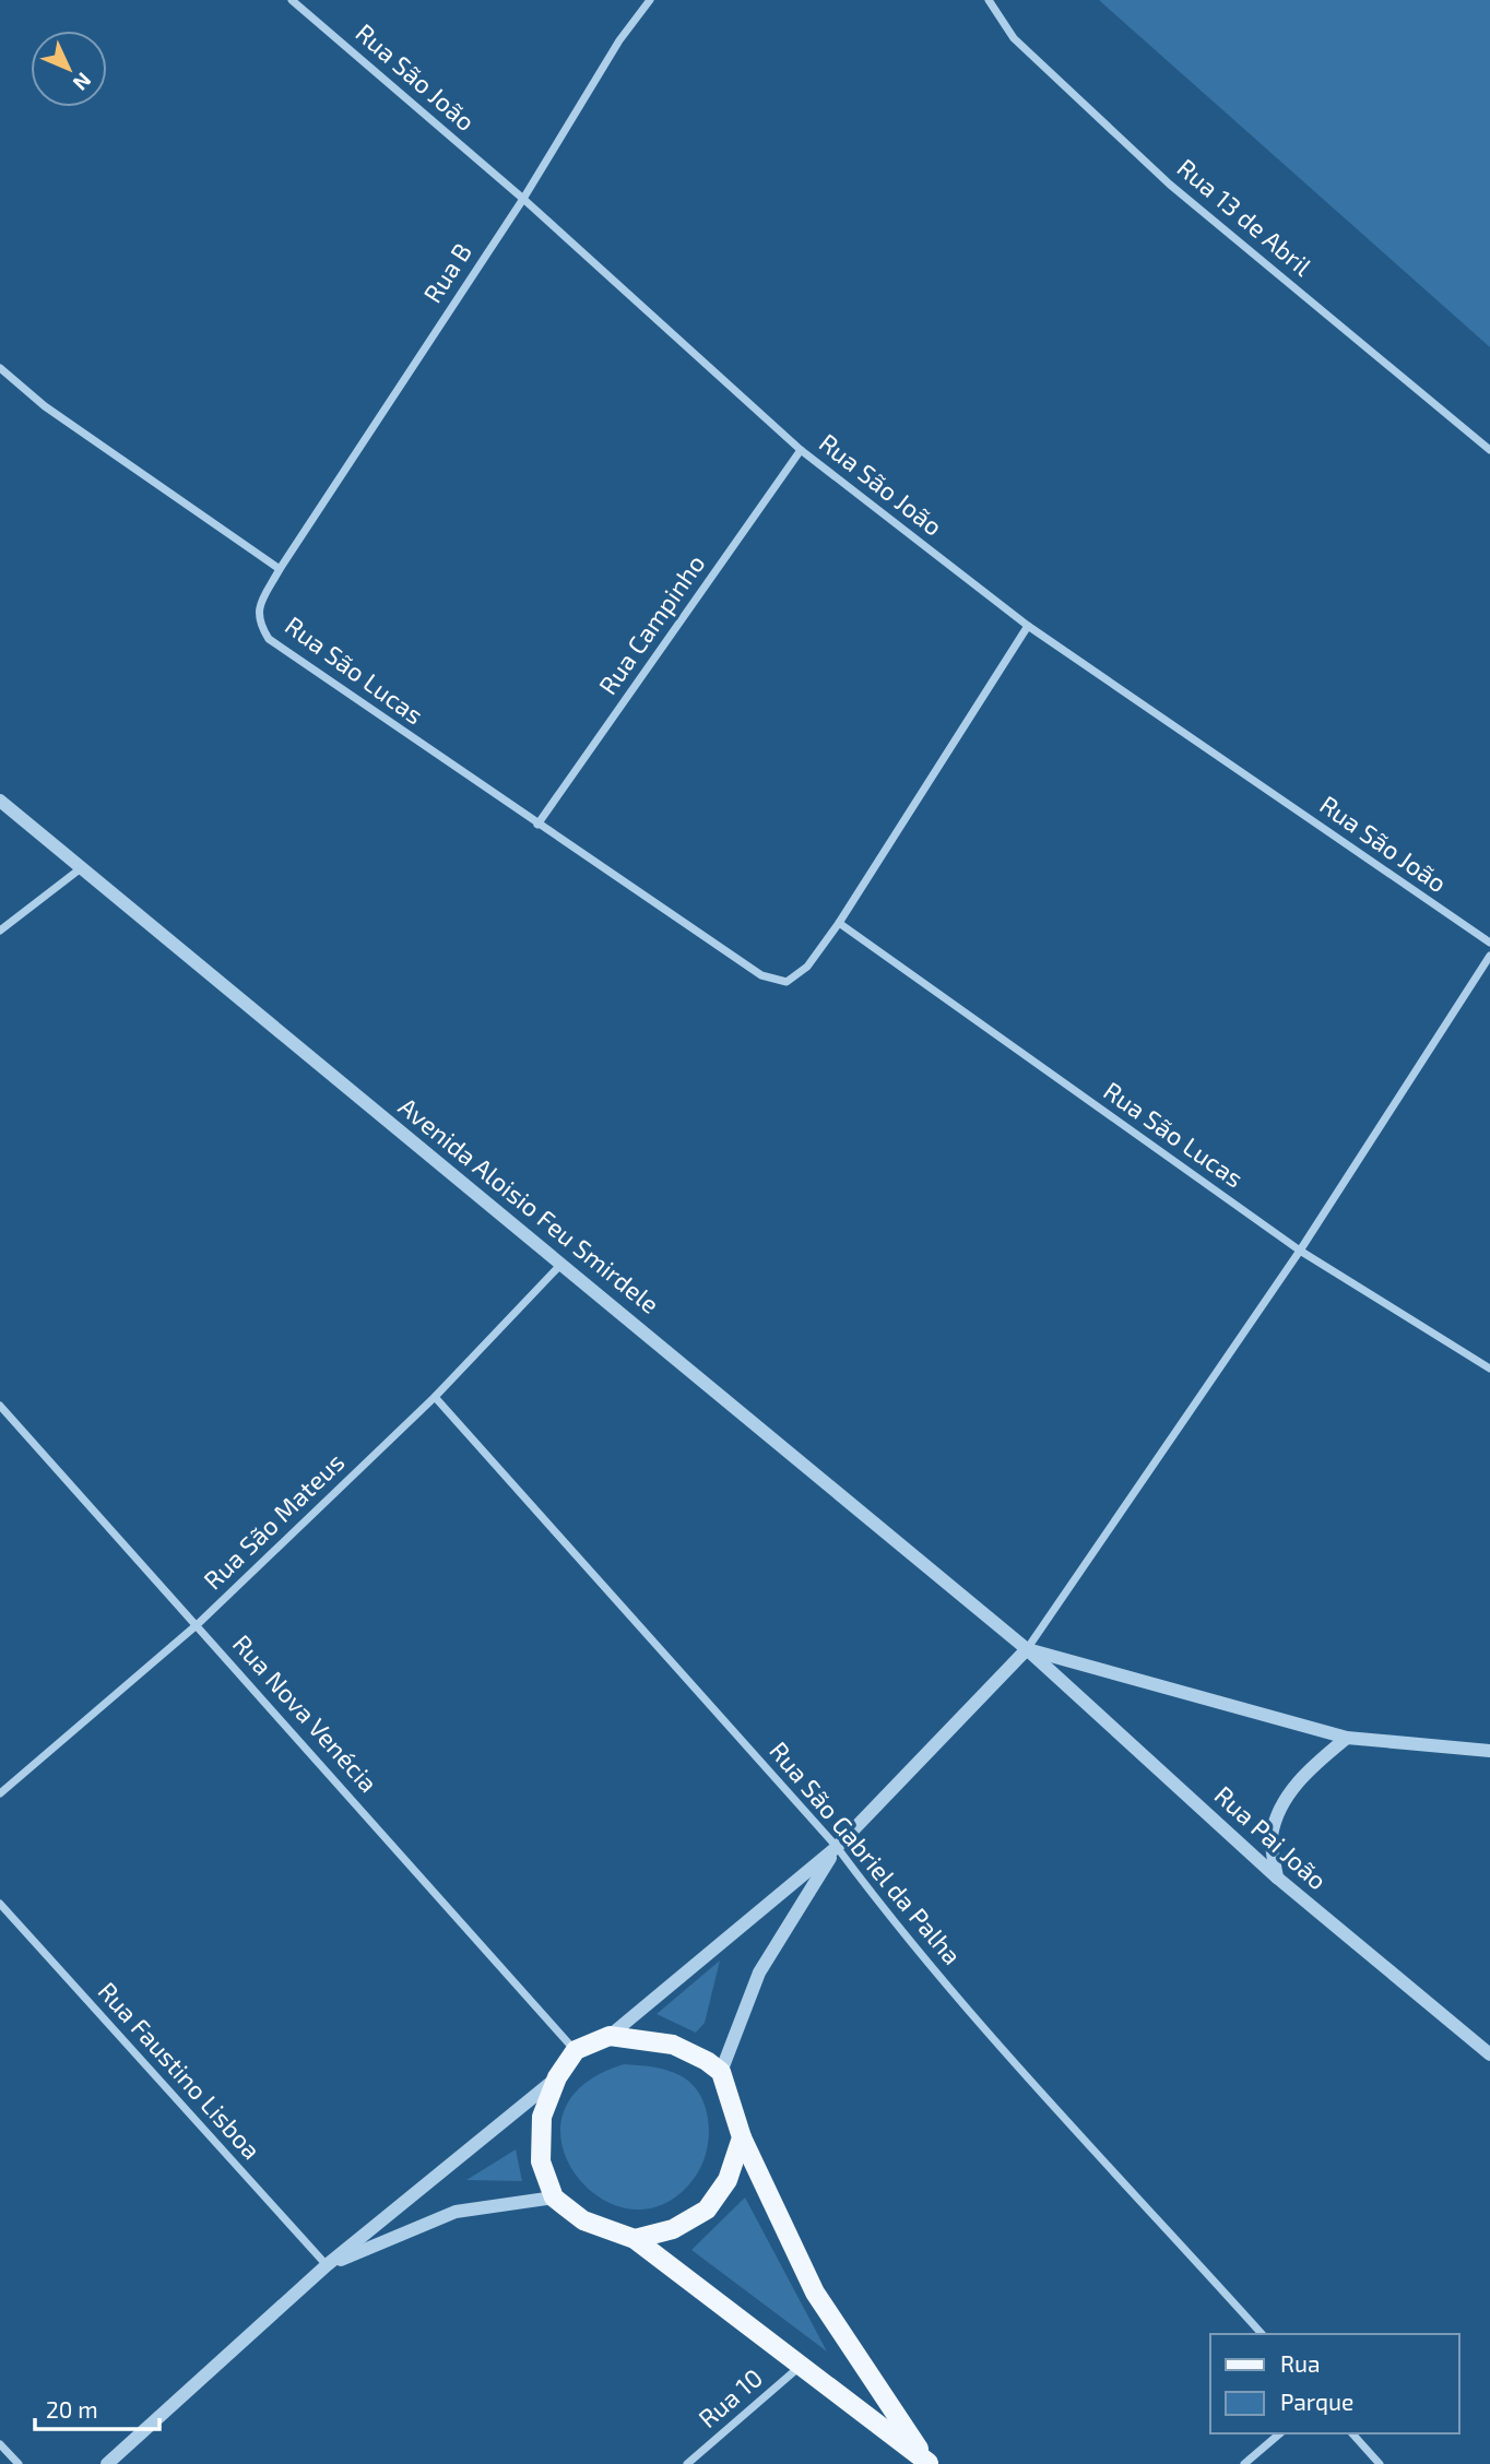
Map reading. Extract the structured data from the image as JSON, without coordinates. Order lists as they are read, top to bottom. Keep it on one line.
{"streets":{"street":["Rua São João","Rua 13 de Abril","Rua B","Rua Campinho","Rua São Lucas","Avenida Aloisio Feu Smirdele","Rua São Mateus","Rua Nova Venécia","Rua Pai João","Rua São Gabriel da Palha","Rua Faustino Lisboa","Rua 10"]},"crossings":[["Rua São João","Rua B"],["Rua São João","Rua Campinho"],["Rua B","Rua São Lucas"],["Rua Campinho","Rua São Lucas"],["Avenida Aloisio Feu Smirdele","Rua São Mateus"],["Avenida Aloisio Feu Smirdele","Rua Pai João"],["Rua São Mateus","Rua Nova Venécia"],["Rua São Mateus","Rua São Gabriel da Palha"]],"legend":["Rua","Parque"],"scale_bar":"20 m","north":"bottom right"}
